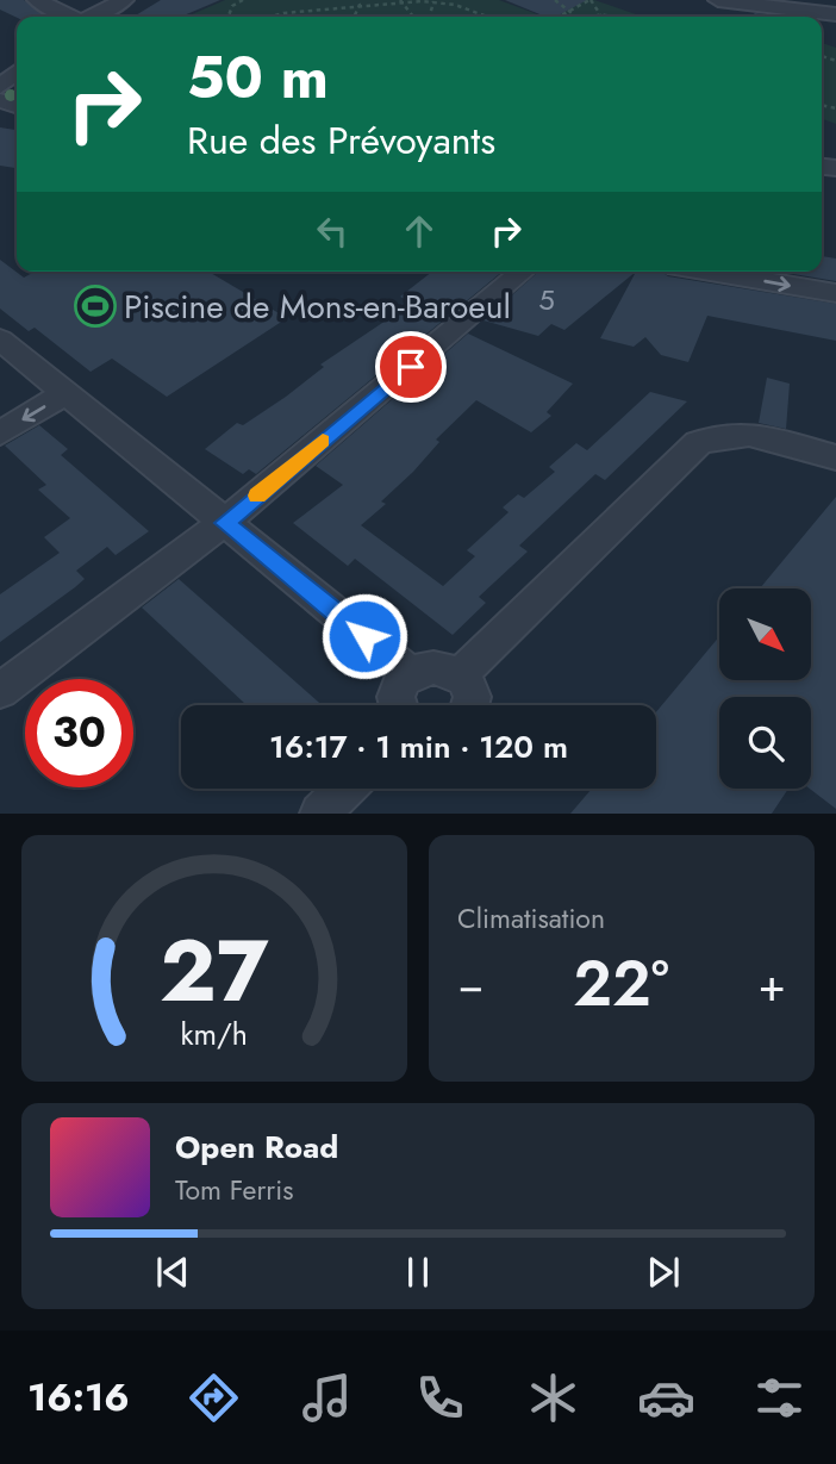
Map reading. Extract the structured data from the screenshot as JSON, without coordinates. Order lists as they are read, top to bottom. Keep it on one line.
{"places":{"sports":["Piscine de Mons-en-Baroeul"]},"house_numbers":["5"],"north":"bottom right","page":{"turn":["50 m","Rue des Prévoyants"],"limit":"30","trip":"16:17 · 1 min · 120 m","tile":"Climatisation","heat":["−","22°","+"],"song":["Open Road","Tom Ferris"],"tabs":"16:16","gauge":["27","km/h"]}}
